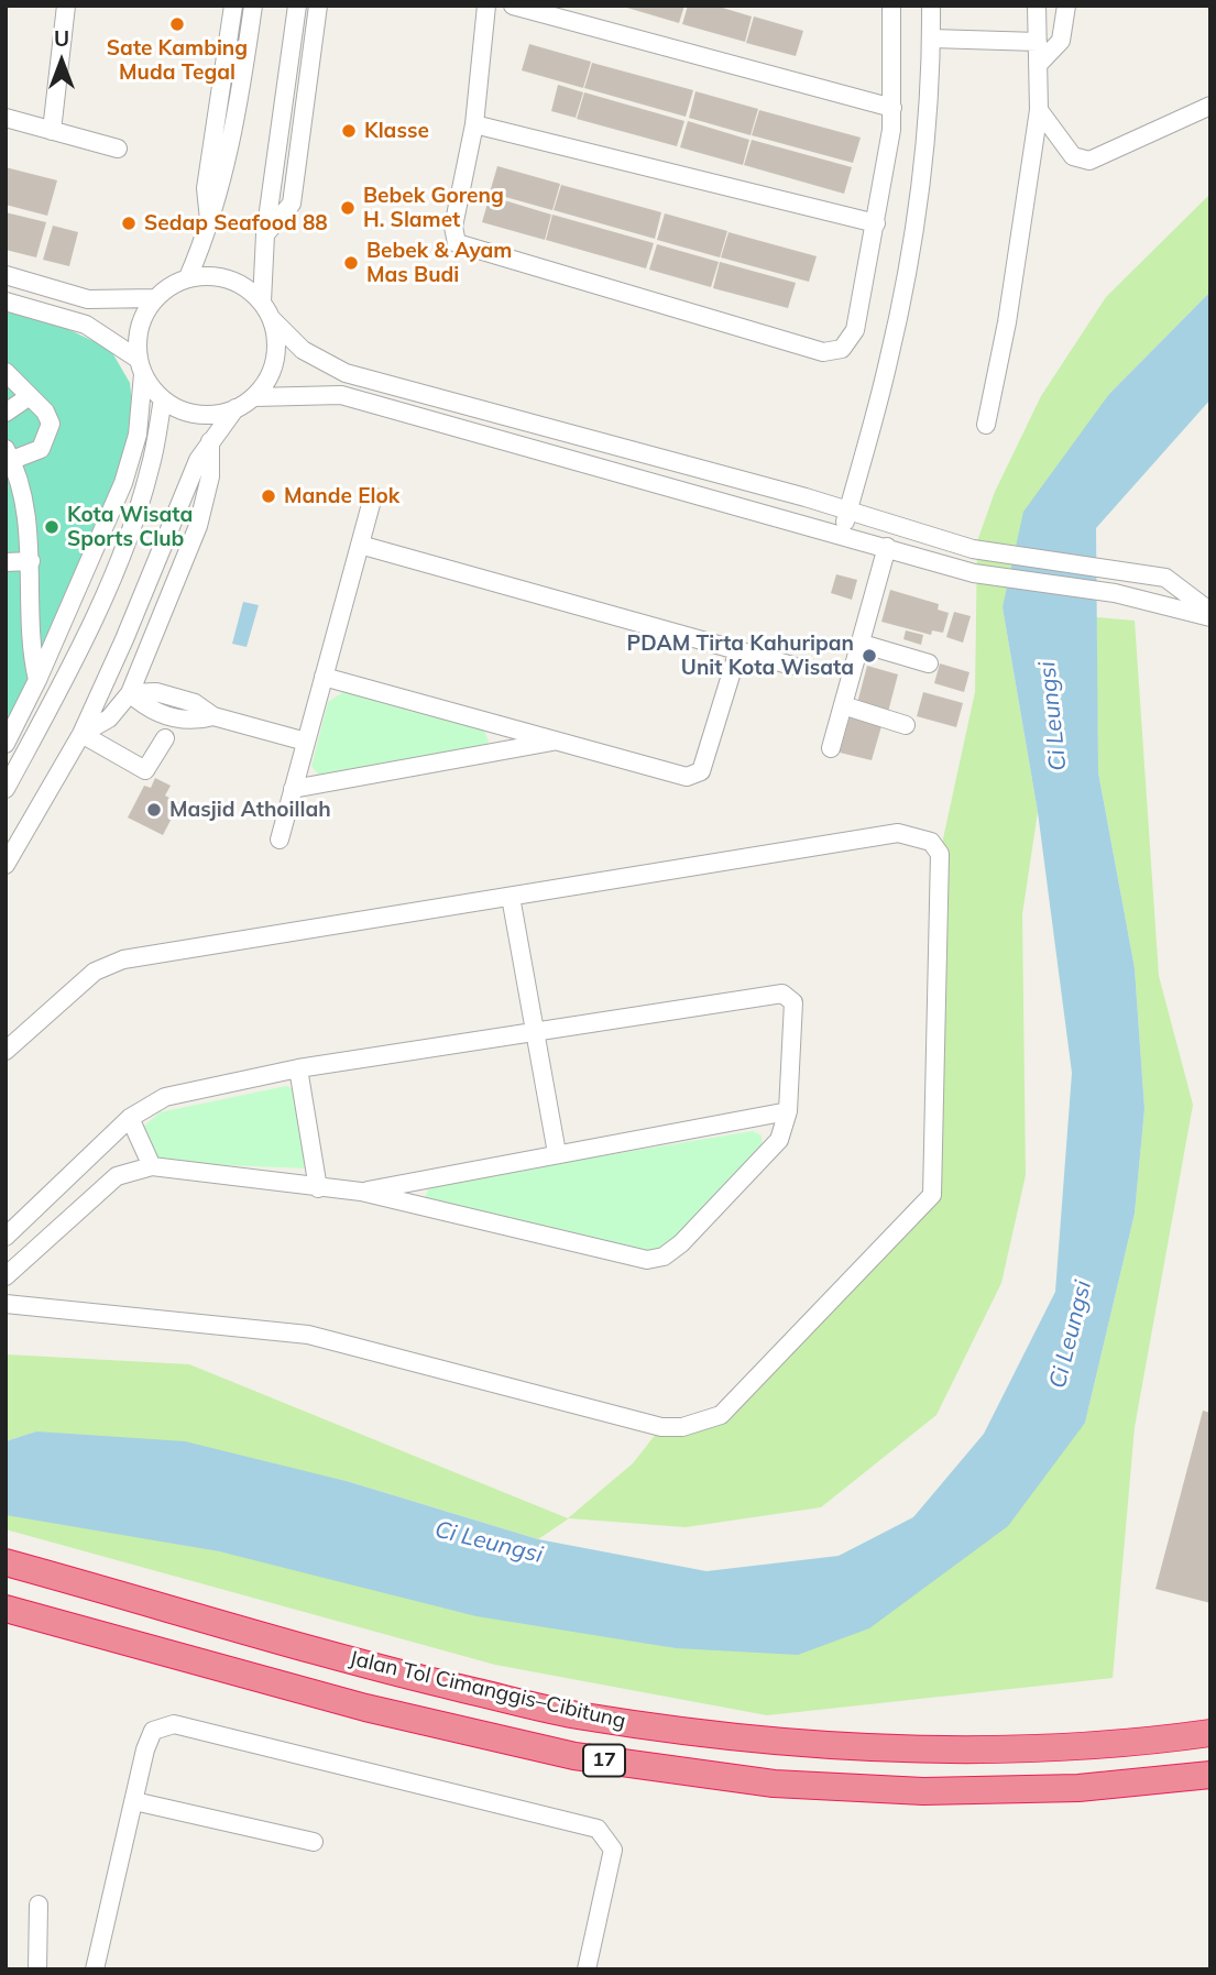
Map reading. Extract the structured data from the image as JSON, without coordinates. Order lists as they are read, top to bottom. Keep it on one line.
{"streets":{"highway":["Jalan Tol Cimanggis–Cibitung","17"]},"water":["Ci Leungsi"],"places":["Sate Kambing Muda Tegal","Klasse","Bebek Goreng H. Slamet","Sedap Seafood 88","Bebek & Ayam Mas Budi","Mande Elok","Kota Wisata Sports Club","PDAM Tirta Kahuripan Unit Kota Wisata","Masjid Athoillah"],"north":"top"}
